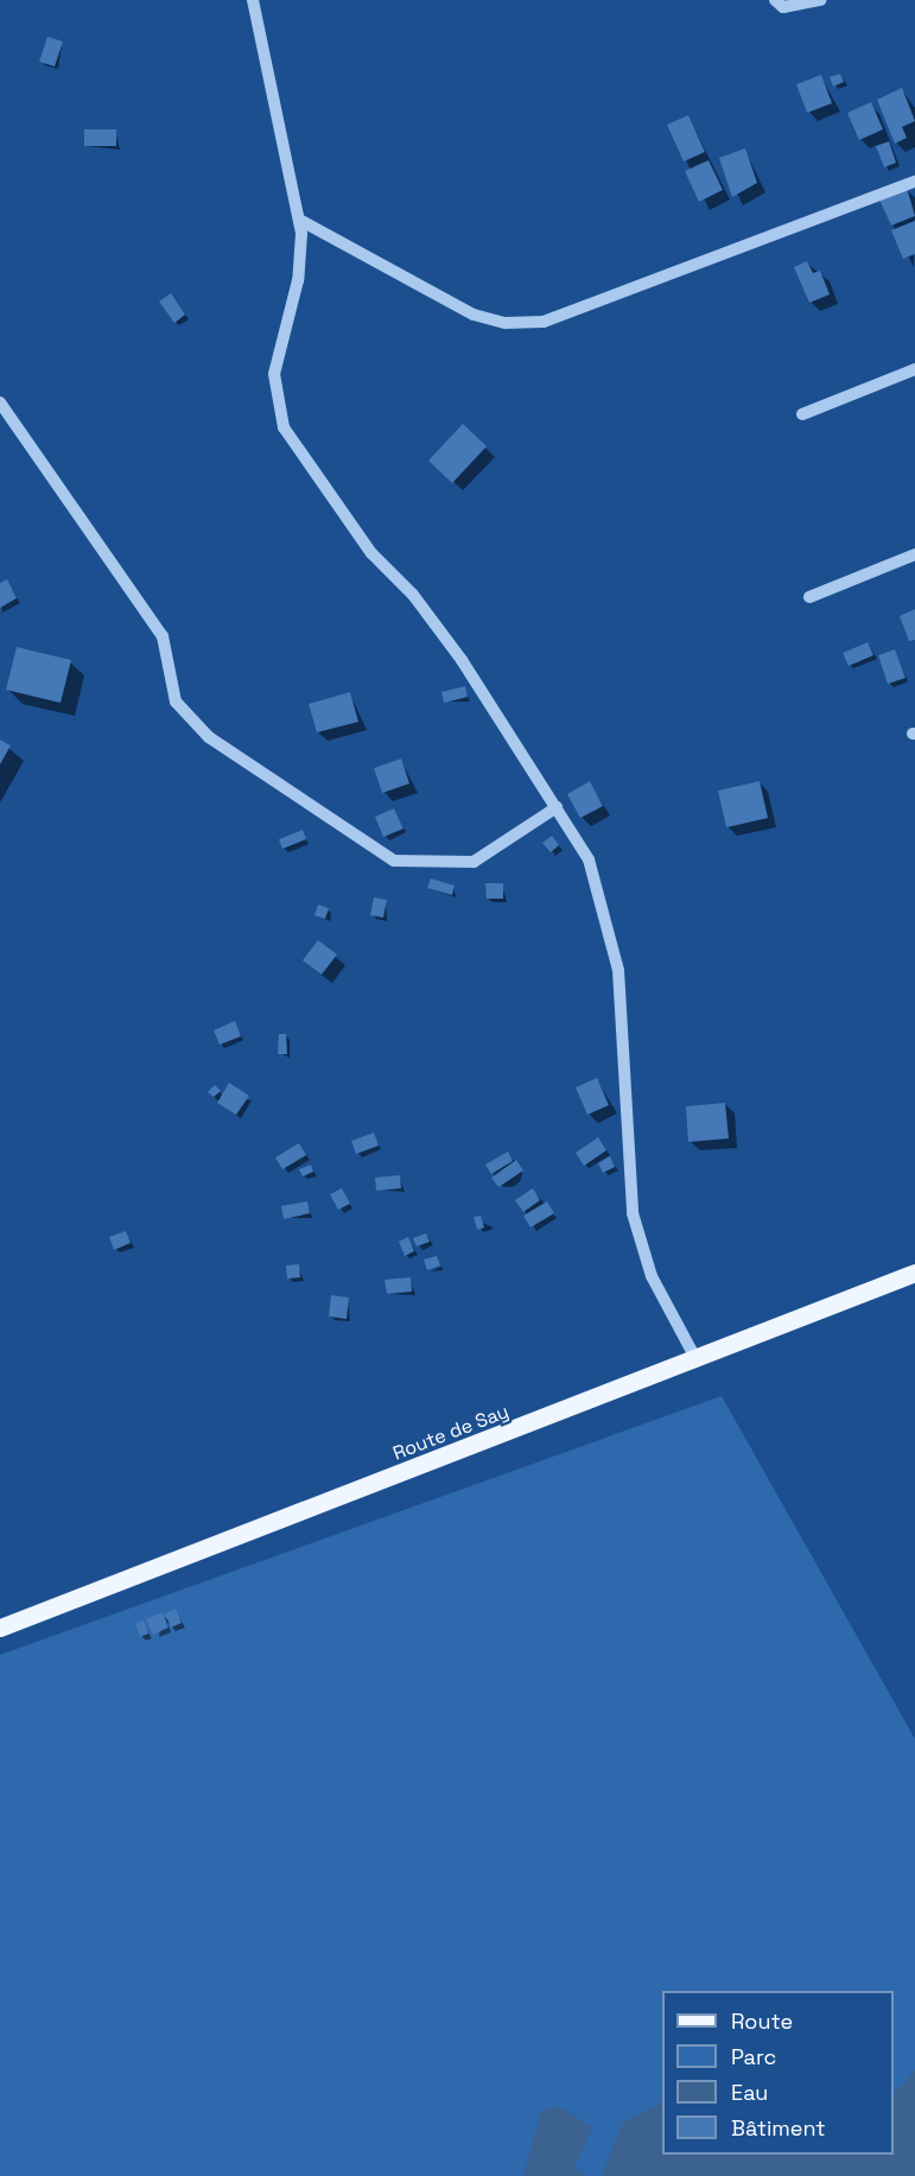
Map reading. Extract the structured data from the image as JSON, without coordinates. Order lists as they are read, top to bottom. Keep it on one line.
{"streets":{"main road":["Route de Say"]},"legend":["Route","Parc","Eau","Bâtiment"]}
